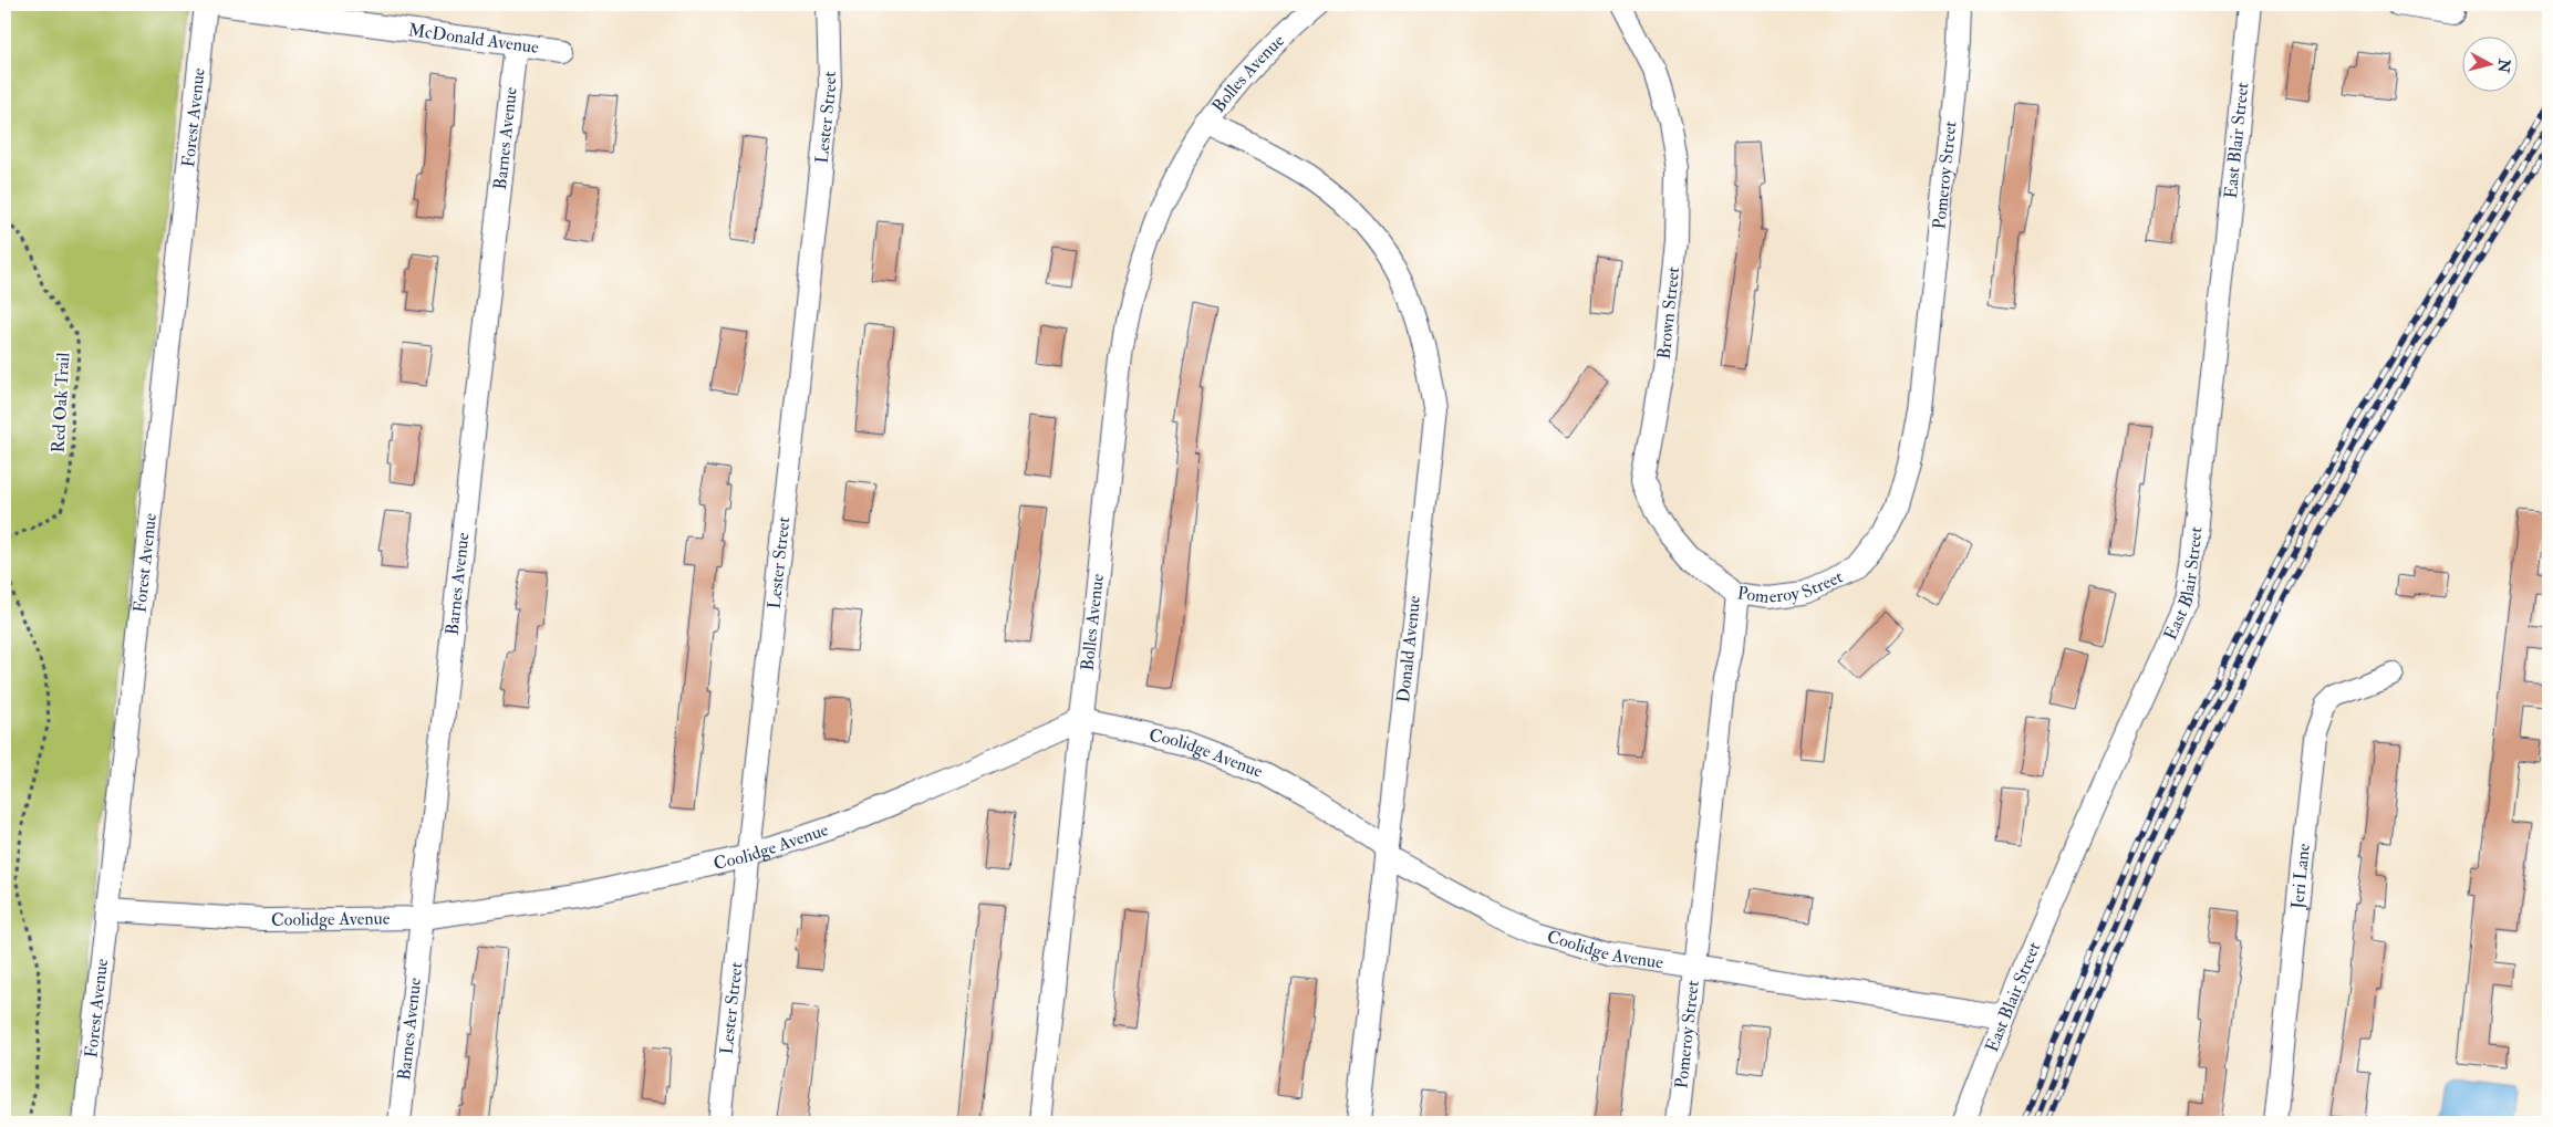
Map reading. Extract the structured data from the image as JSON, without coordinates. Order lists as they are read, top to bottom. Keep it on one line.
{"streets":{"street":["McDonald Avenue","Bolles Avenue","Forest Avenue","Lester Street","Barnes Avenue","East Blair Street","Pomeroy Street","Brown Street","Donald Avenue","Coolidge Avenue","Jeri Lane"],"path":["Red Oak Trail"]},"crossings":[["McDonald Avenue","Barnes Avenue"],["Bolles Avenue","Donald Avenue"],["Bolles Avenue","Coolidge Avenue"],["Forest Avenue","Coolidge Avenue"],["Lester Street","Coolidge Avenue"],["Barnes Avenue","Coolidge Avenue"],["East Blair Street","Coolidge Avenue"],["Pomeroy Street","Brown Street"],["Pomeroy Street","Coolidge Avenue"],["Donald Avenue","Coolidge Avenue"]],"north":"right"}
